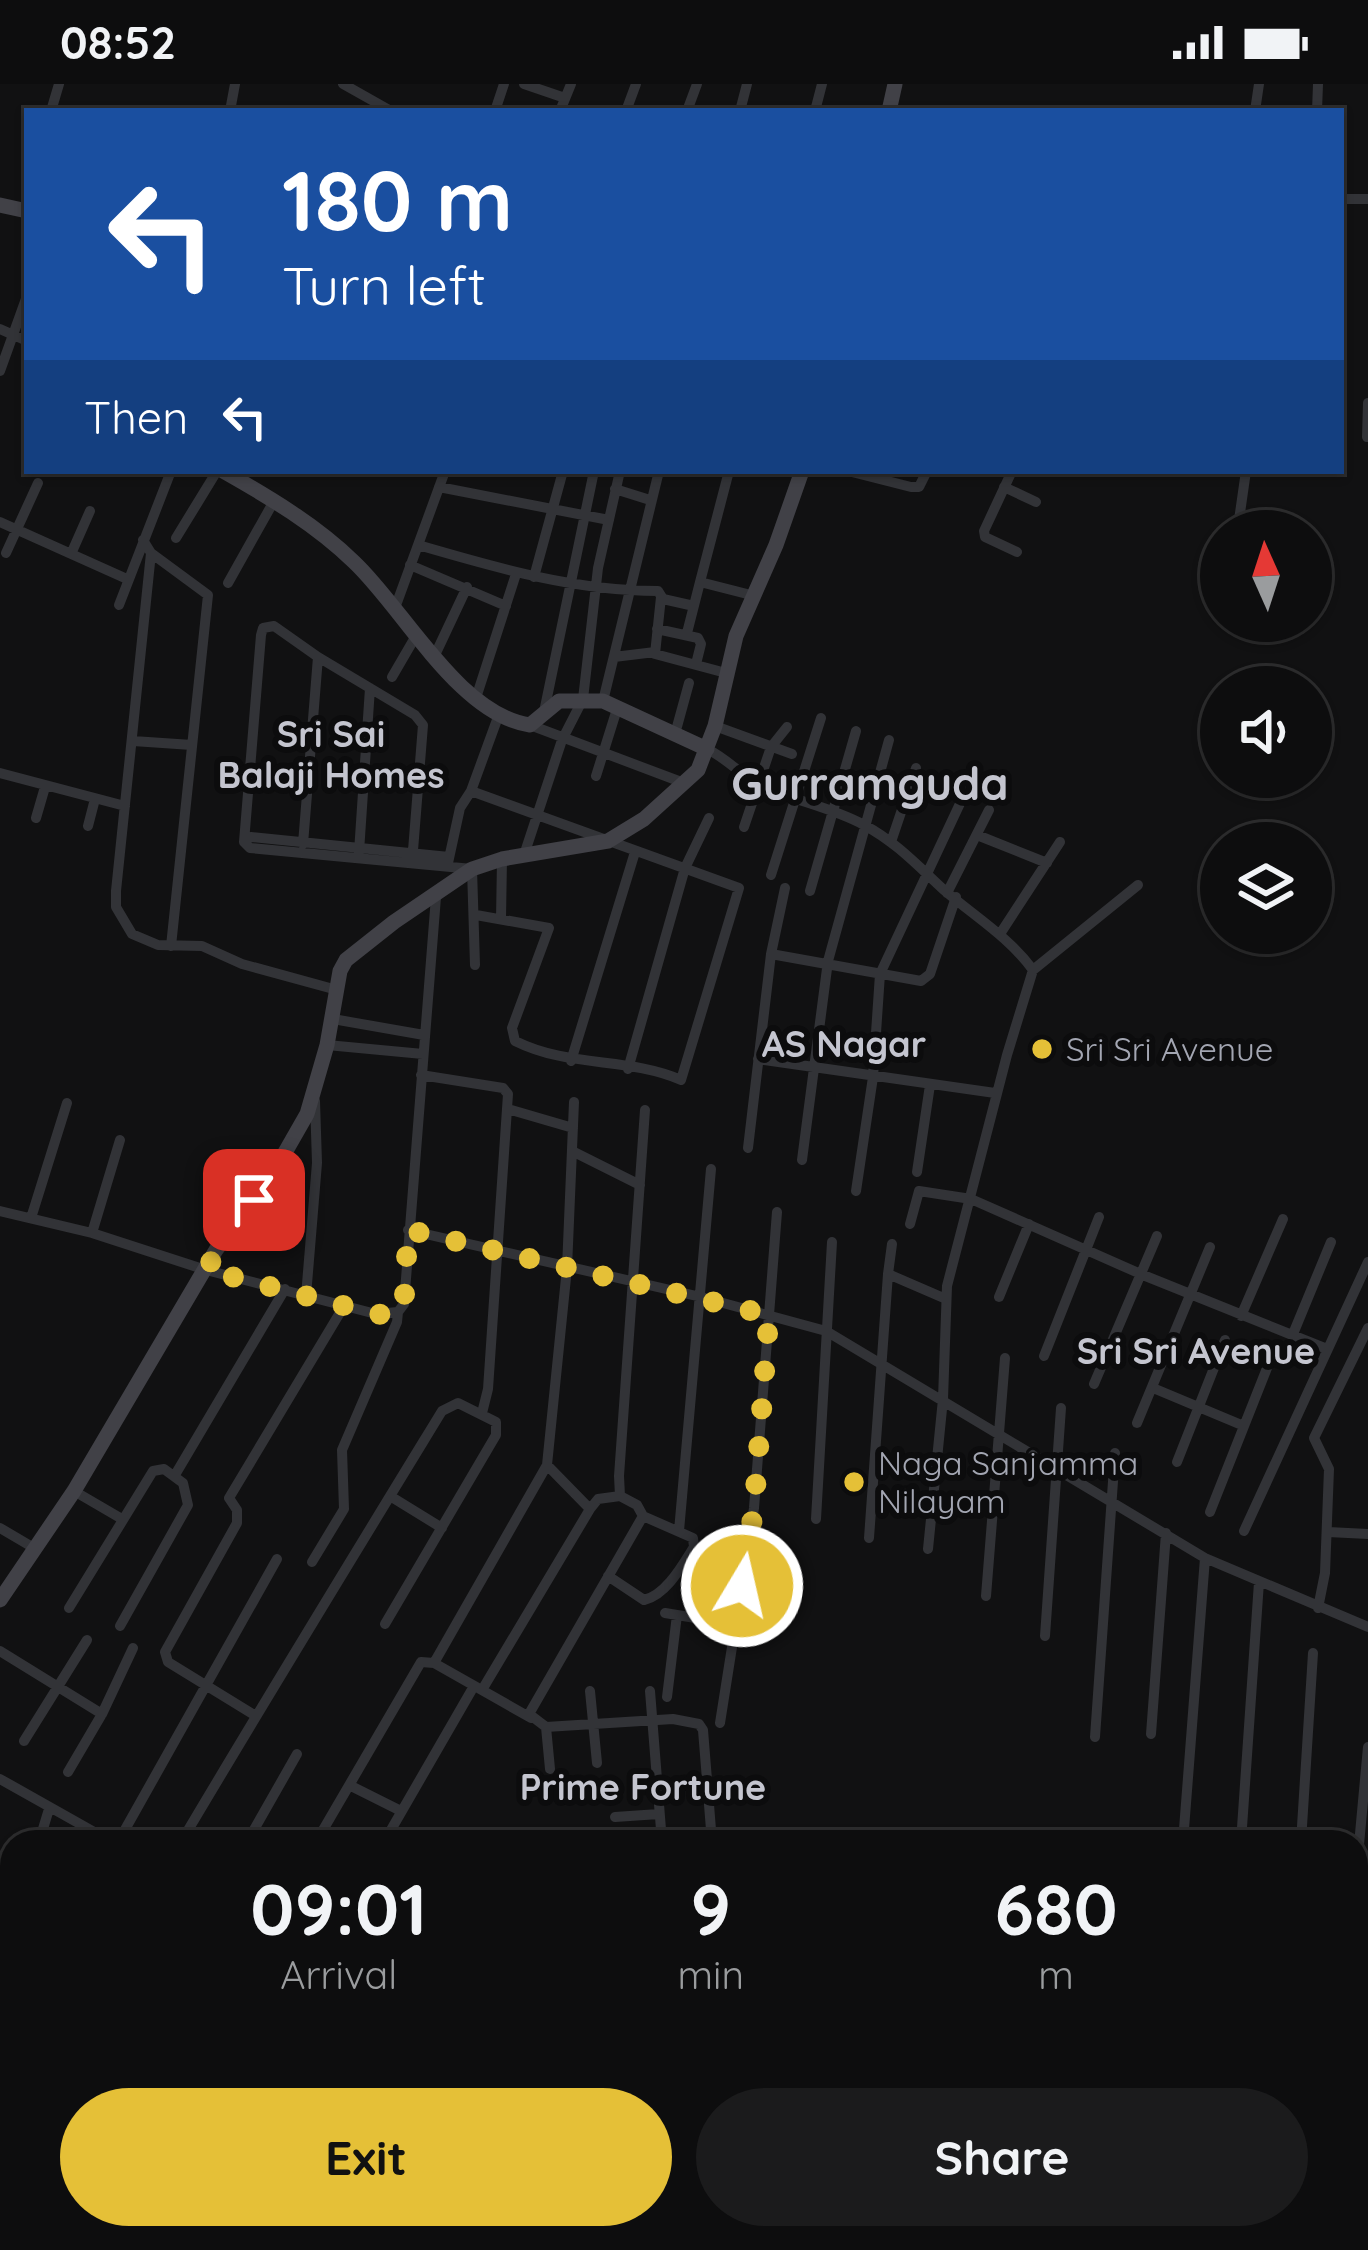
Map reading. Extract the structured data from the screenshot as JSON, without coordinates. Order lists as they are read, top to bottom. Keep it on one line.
{"districts":["Sri Sai Balaji Homes","Gurramguda","AS Nagar","Sri Sri Avenue","Prime Fortune"],"places":["Sri Sri Avenue","Naga Sanjamma Nilayam"],"north":"top","page":{"status":"08:52","turn":["180 m","Turn left"],"then":"Then","eta":["09:01","Arrival","9","min","680","m"],"buttons":["Exit","Share"]}}
